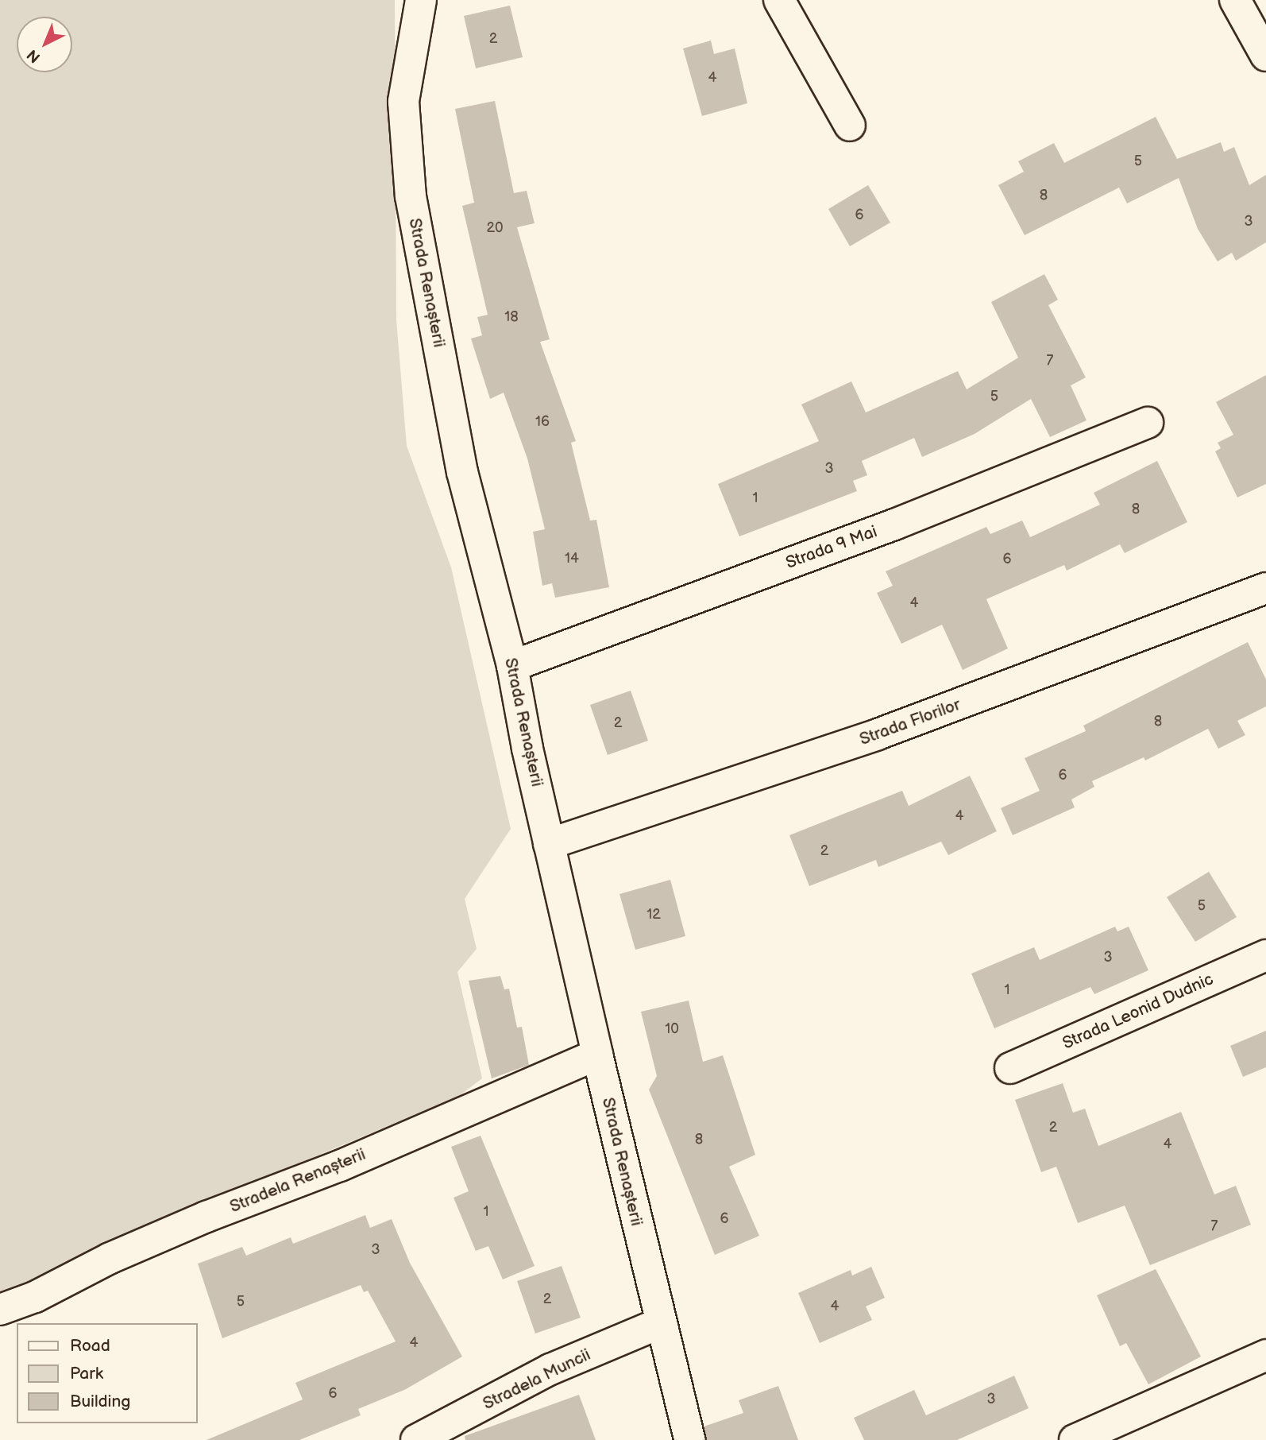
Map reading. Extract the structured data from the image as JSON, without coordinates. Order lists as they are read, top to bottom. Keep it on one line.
{"streets":{"street":["Strada Renașterii","Strada 9 Mai","Strada Florilor","Strada Leonid Dudnic","Stradela Renașterii","Stradela Muncii"]},"crossings":[["Strada Renașterii","Strada 9 Mai"],["Strada Renașterii","Strada Florilor"],["Strada Renașterii","Stradela Renașterii"],["Strada Renașterii","Stradela Muncii"]],"house_numbers":["2","4","5","8","6","3","20","18","7","5","16","3","1","8","14","6","4","8","2","6","4","2","5","12","3","1","10","2","8","4","1","6","7","3","2","5","4","4","6","3"],"legend":["Road","Park","Building"],"north":"bottom left"}
